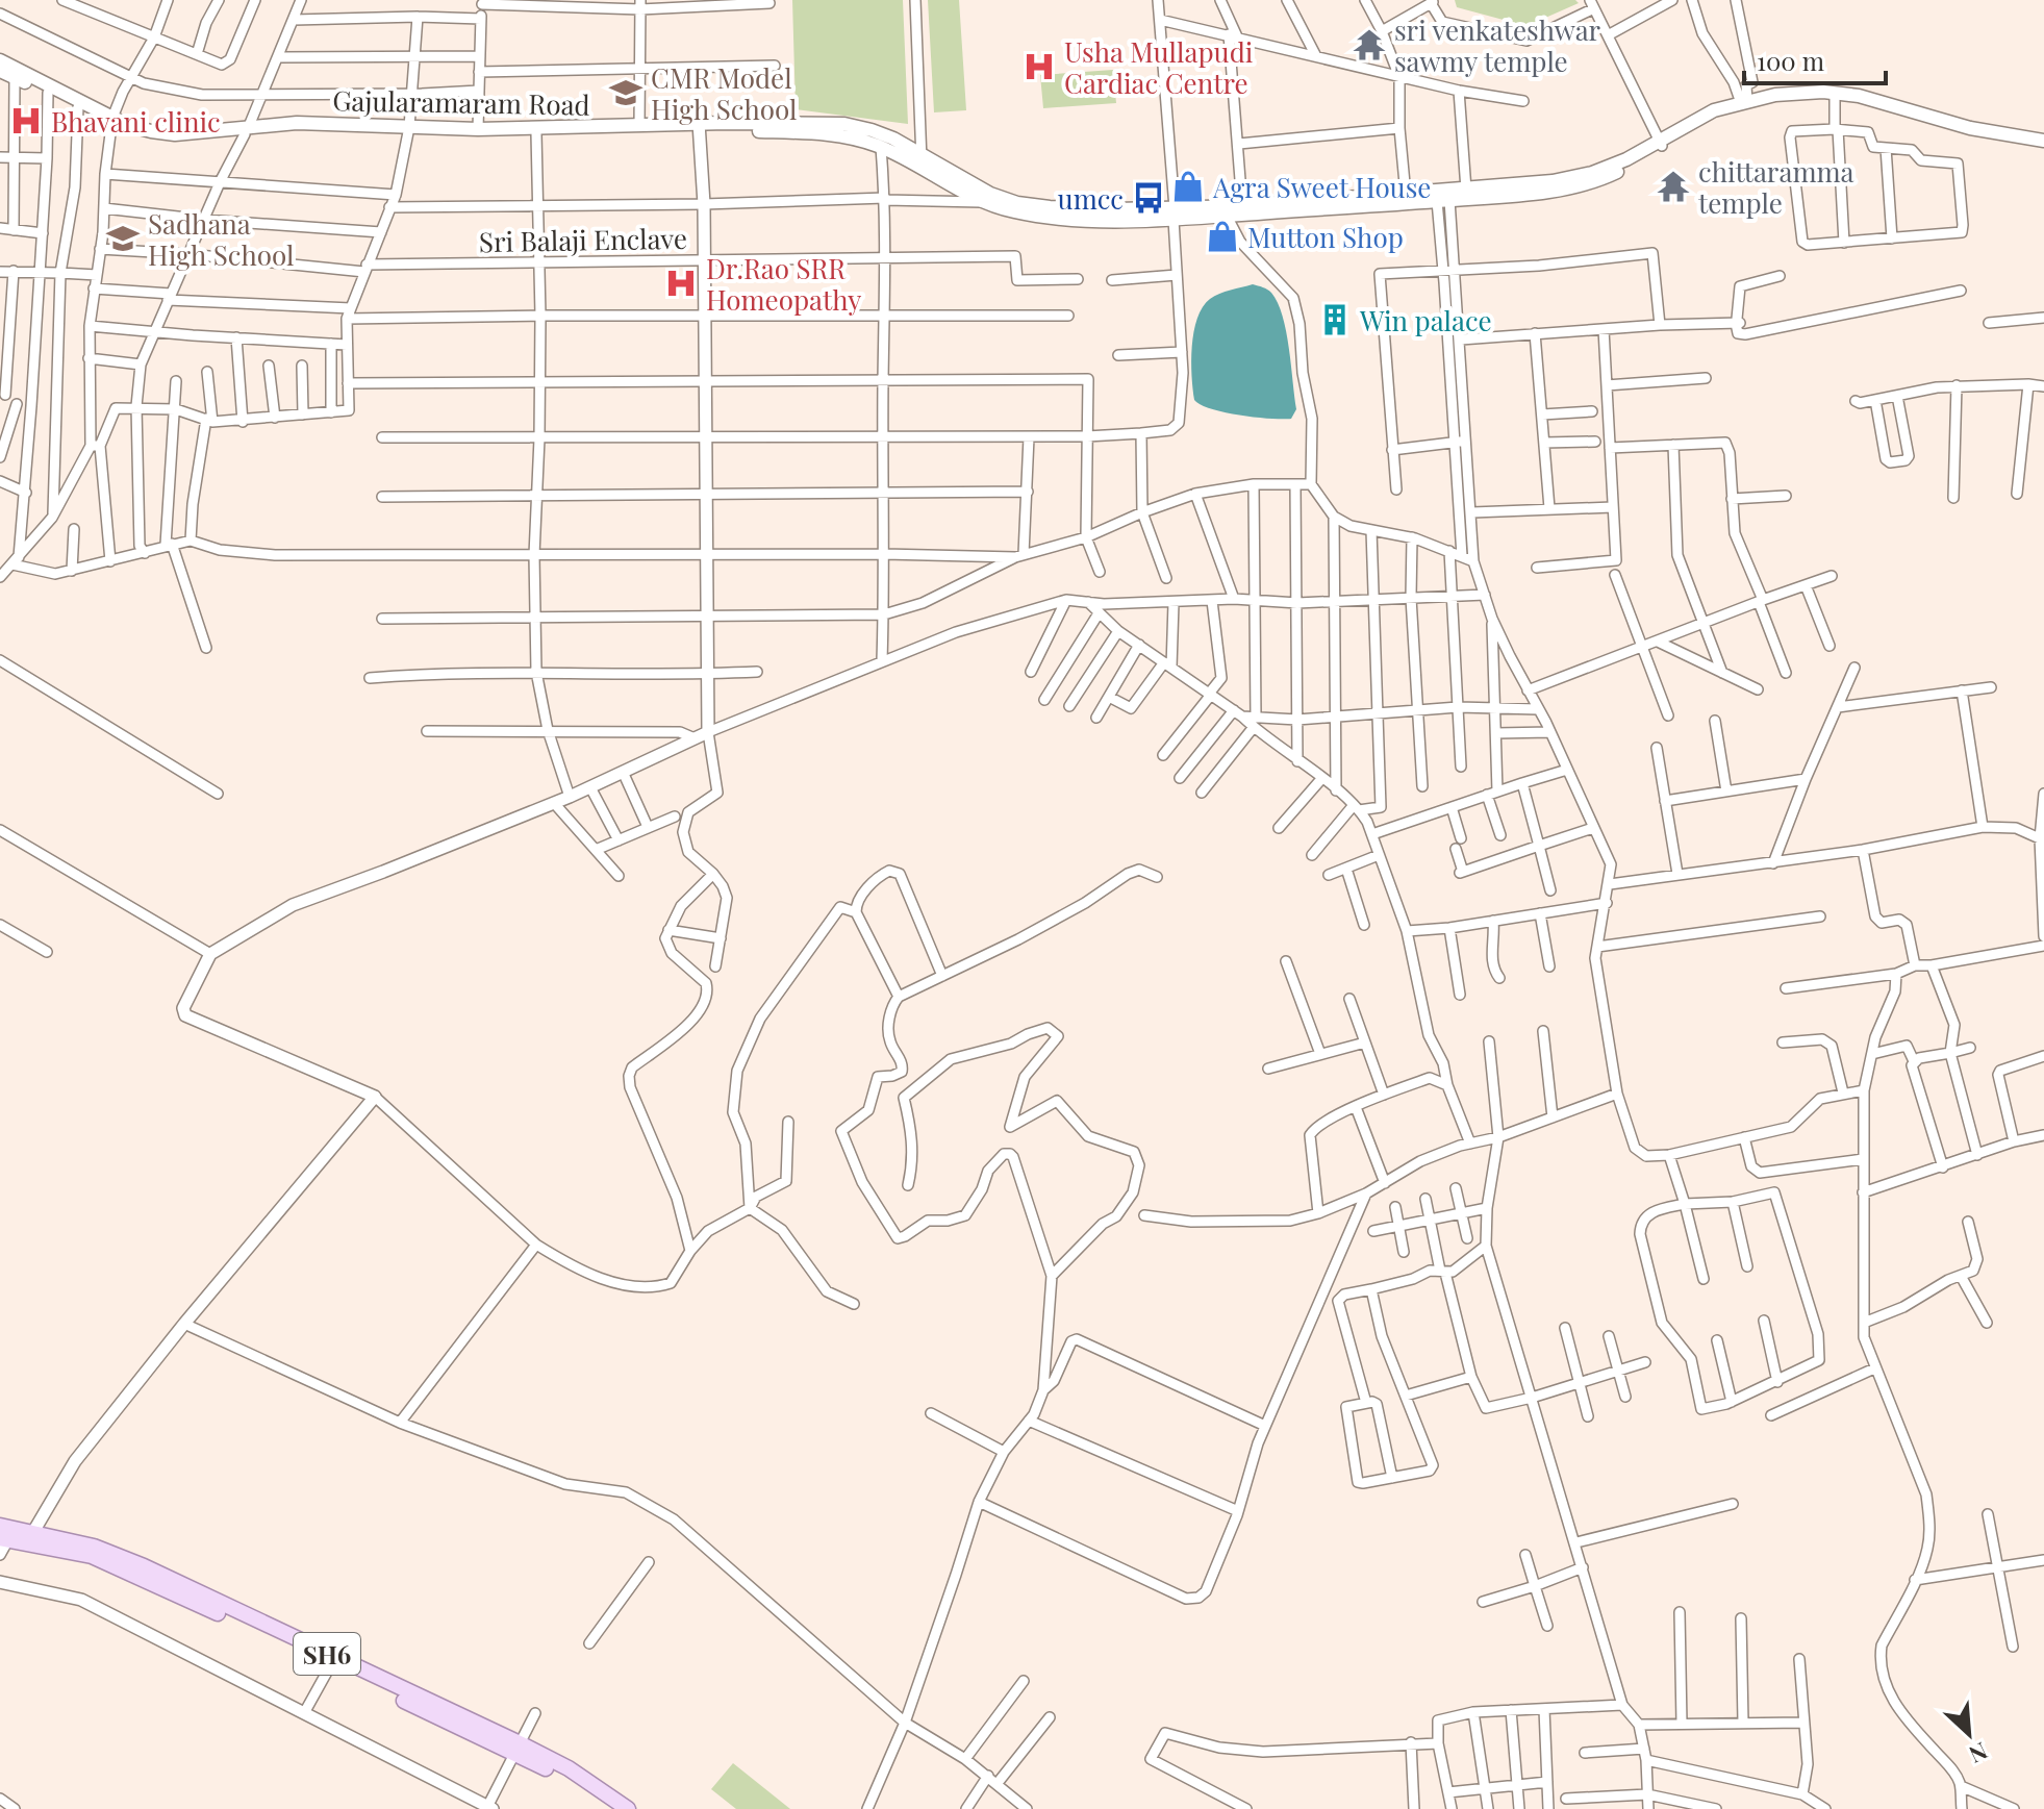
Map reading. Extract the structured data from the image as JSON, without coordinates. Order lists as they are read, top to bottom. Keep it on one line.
{"streets":{"main road":["Gajularamaram Road","SH6"],"street":["Sri Balaji Enclave"]},"places":{"temple":["sri venkateshwar sawmy temple","chittaramma temple"],"hospital":["Usha Mullapudi Cardiac Centre","Bhavani clinic","Dr.Rao SRR Homeopathy"],"school or university":["CMR Model High School","Sadhana High School"],"shop":["Agra Sweet House","Mutton Shop"],"bus stop":["umcc"],"building":["Win palace"]},"scale_bar":"100 m","north":"bottom right"}
